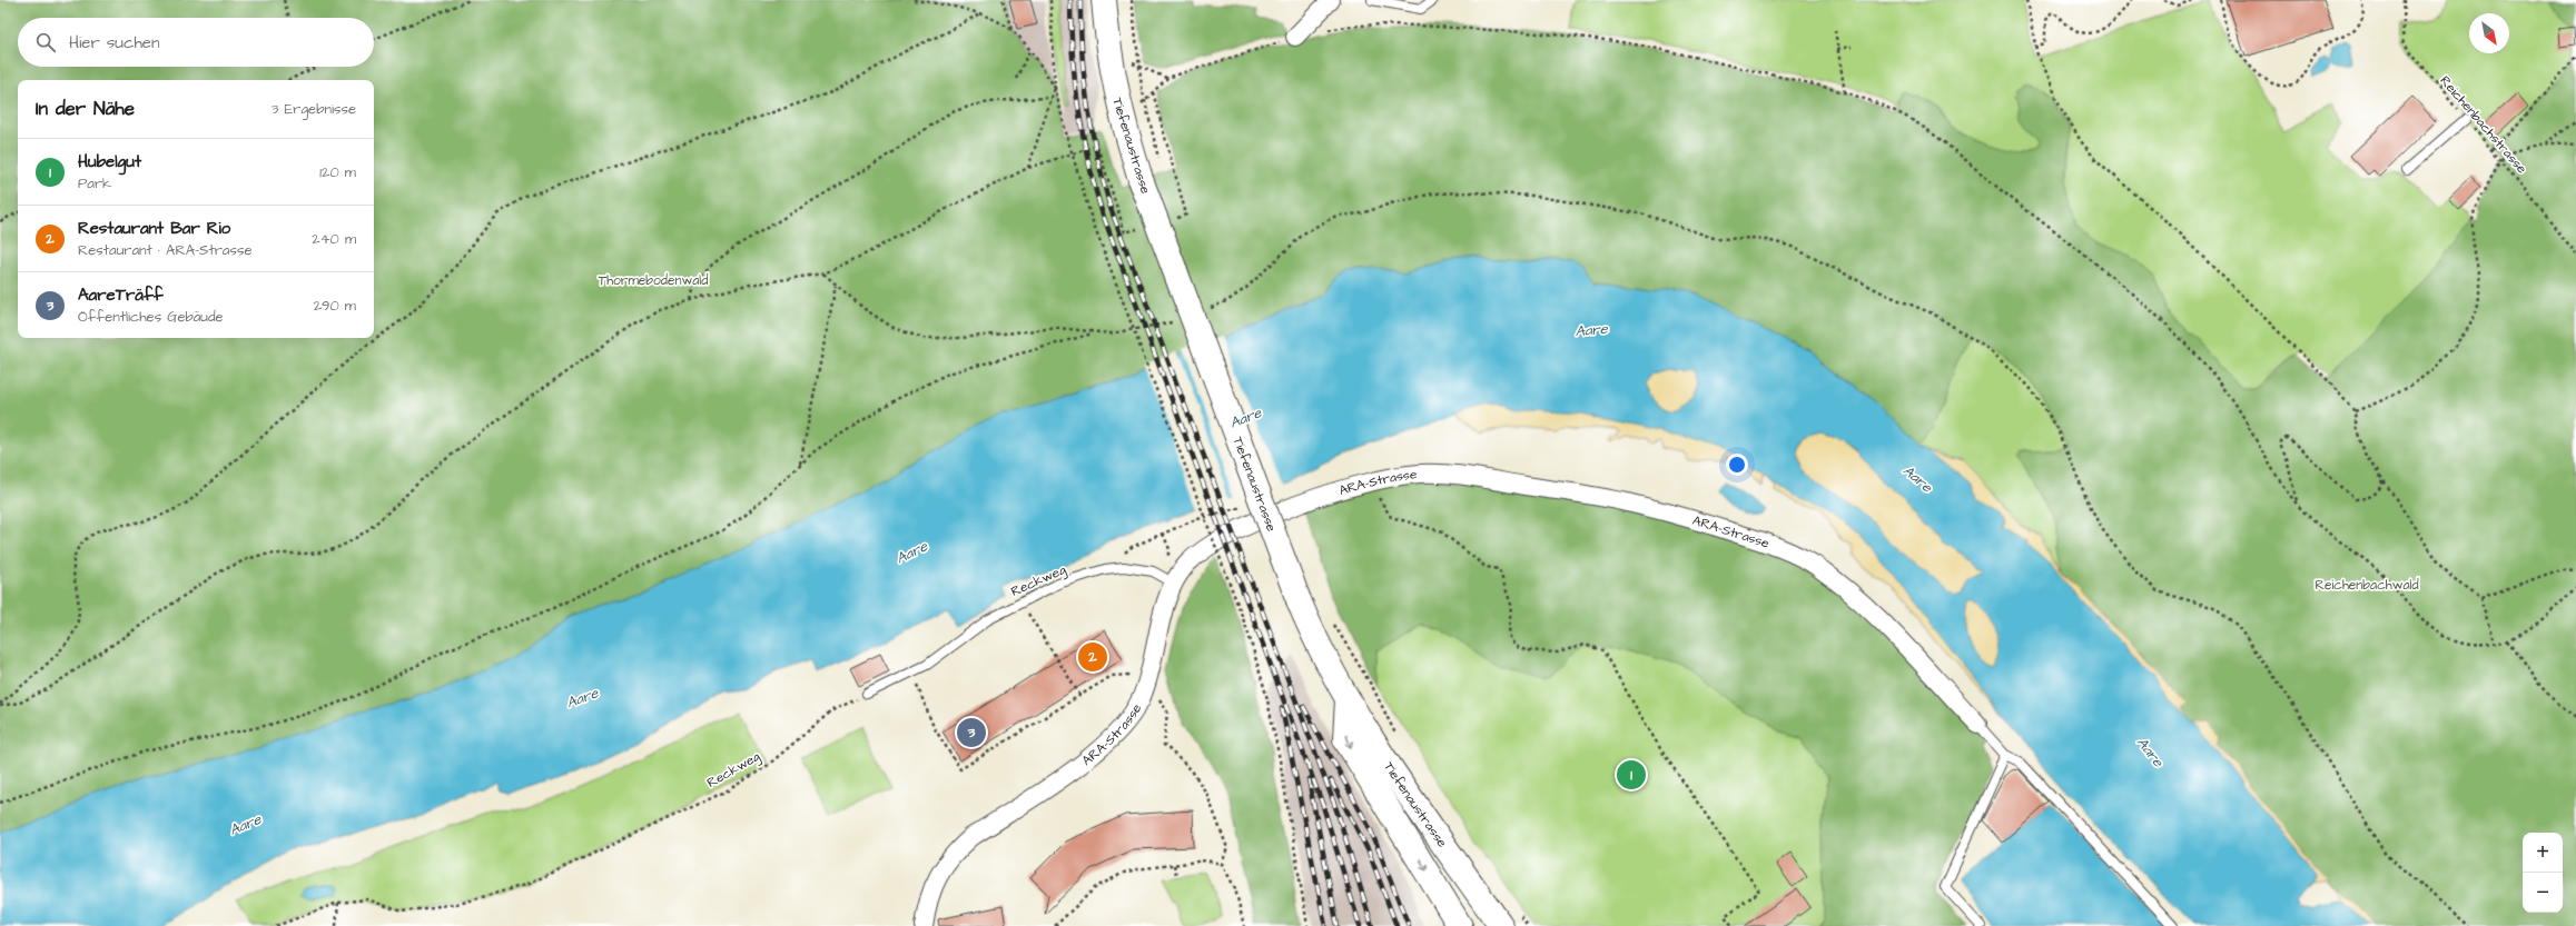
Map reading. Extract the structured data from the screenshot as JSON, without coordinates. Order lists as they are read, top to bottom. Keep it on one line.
{"streets":{"main road":["Tiefenaustrasse"],"street":["ARA-Strasse"],"lane":["Reckweg"],"path":["Reichenbachstrasse"]},"crossings":[["ARA-Strasse","Reckweg"]],"water":["Aare"],"parks":["Thormebodenwald","Reichenbachwald"],"north":"bottom right","page":{"search":"Hier suchen","heading":["In der Nähe","3 Ergebnisse"],"list":[{"mark":"1","name":"Hubelgut","note":"Park","value":"120 m"},{"mark":"2","name":"Restaurant Bar Rio","note":"Restaurant · ARA-Strasse","value":"240 m"},{"mark":"3","name":"AareTräff","note":"Öffentliches Gebäude","value":"290 m"}],"pins":["2","3","1"],"map_buttons":["+","−"]}}
